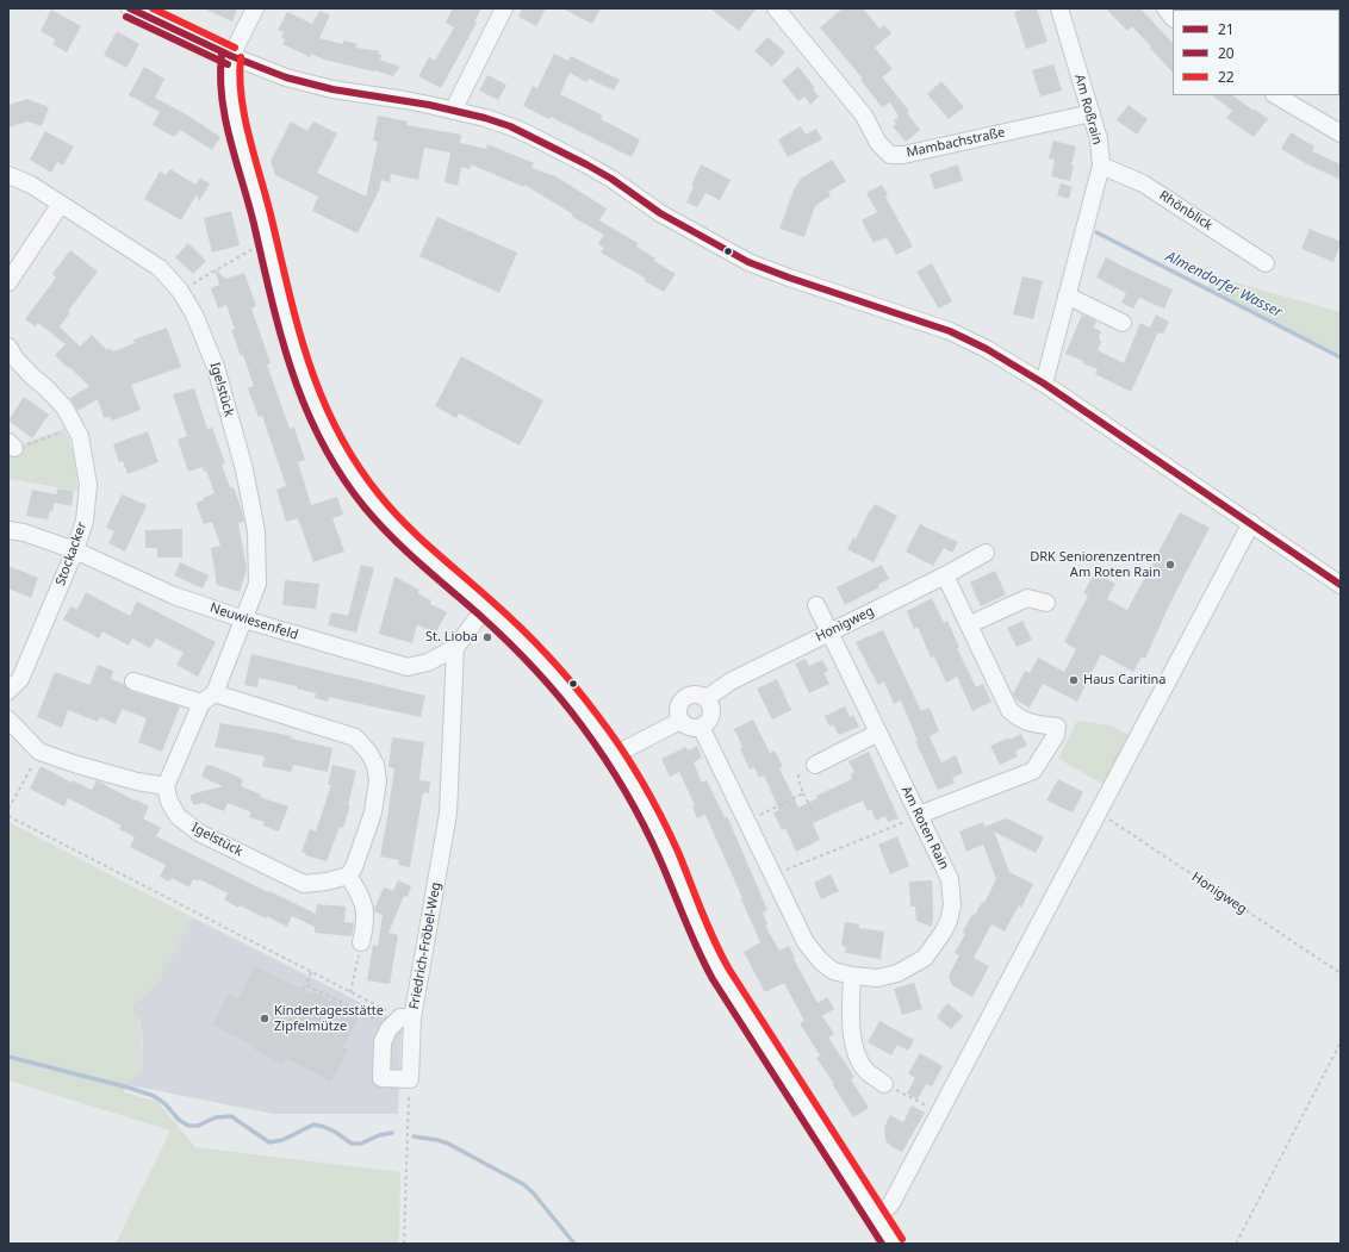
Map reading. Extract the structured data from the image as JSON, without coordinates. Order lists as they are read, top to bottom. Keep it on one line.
{"streets":{"street":["Am Roßrain","Mambachstraße","Rhönblick","Igelstück","Stockacker","Neuwiesenfeld","Honigweg","Am Roten Rain","Friedrich-Fröbel-Weg"]},"crossings":[["Am Roßrain","Mambachstraße"],["Am Roßrain","Rhönblick"],["Igelstück","Neuwiesenfeld"],["Stockacker","Neuwiesenfeld"],["Neuwiesenfeld","Friedrich-Fröbel-Weg"],["Honigweg","Am Roten Rain"]],"water":["Almendorfer Wasser"],"places":["DRK Seniorenzentren Am Roten Rain","St. Lioba","Haus Caritina","Kindertagesstätte Zipfelmütze"],"lines":["transit line 21","transit line 22","transit line 20"],"legend":["21","20","22"]}
